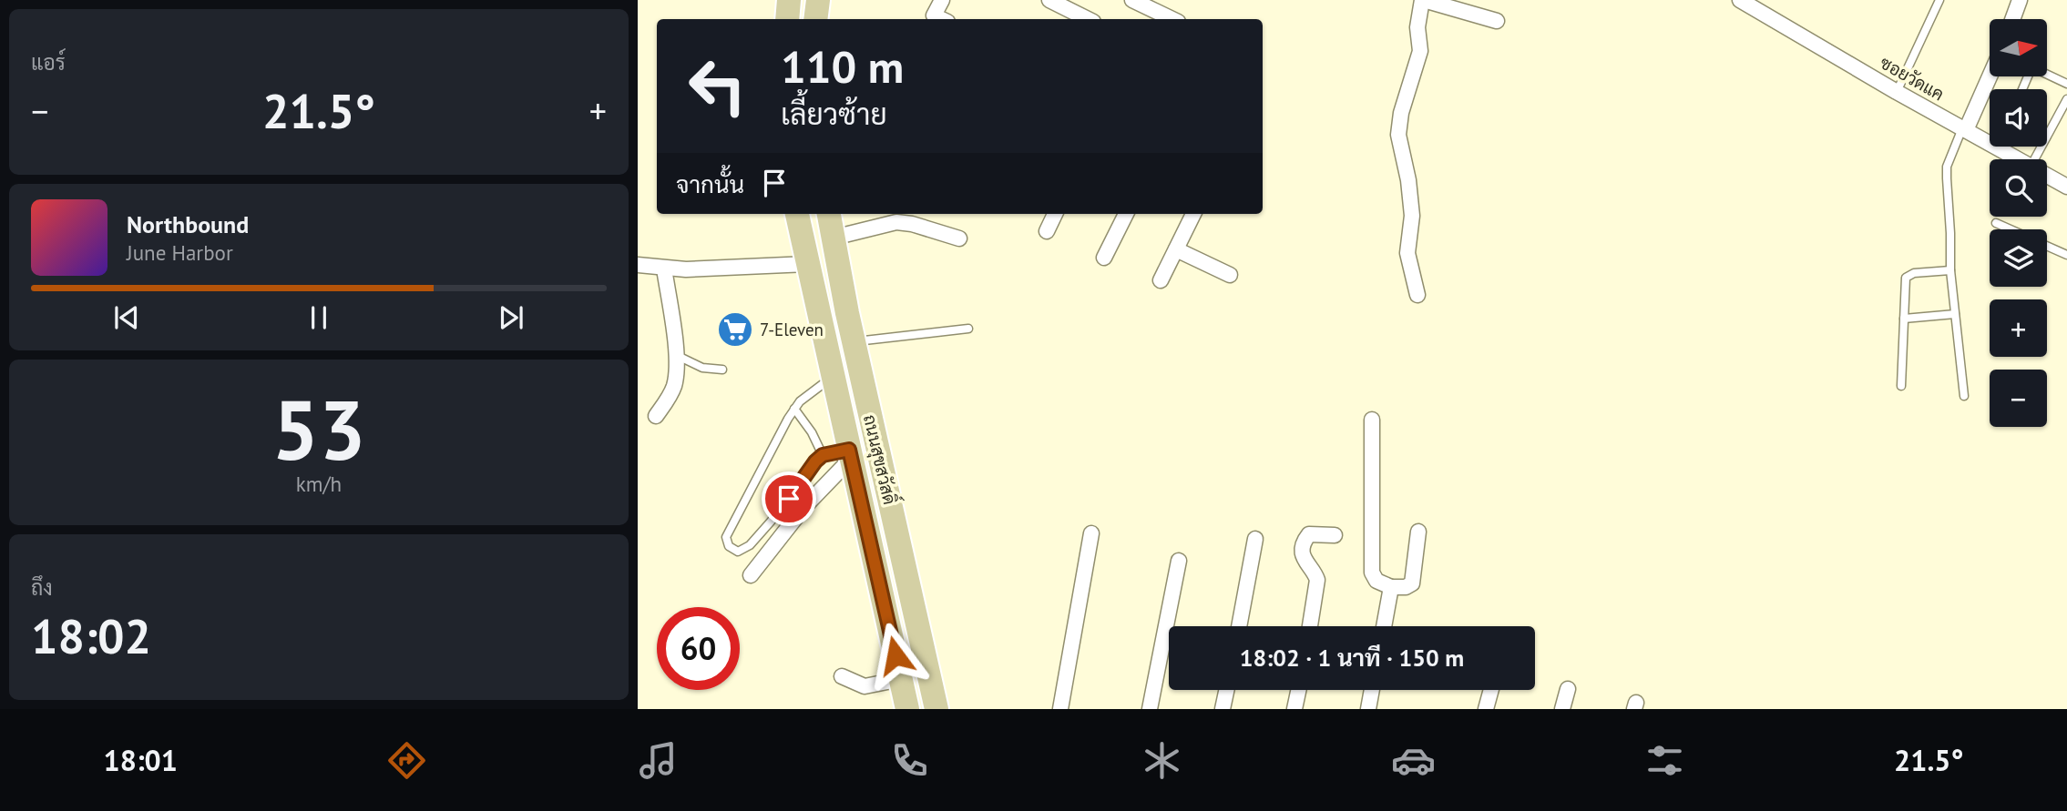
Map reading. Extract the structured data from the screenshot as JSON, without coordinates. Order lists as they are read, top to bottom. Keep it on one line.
{"streets":{"main road":["ถนนสุขสวัสดิ์"],"street":["ซอยวัดแค"]},"places":{"supermarket":["7-Eleven"]},"north":"right","page":{"tile":["แอร์",["53","km/h"],["ถึง","18:02"]],"map_buttons":["+","−"],"turn":["110 m","เลี้ยวซ้าย"],"heat":["−","21.5°","+"],"then":"จากนั้น","song":["Northbound","June Harbor"],"limit":"60","trip":"18:02 · 1 นาที · 150 m","tabs":["18:01","21.5°"]}}
